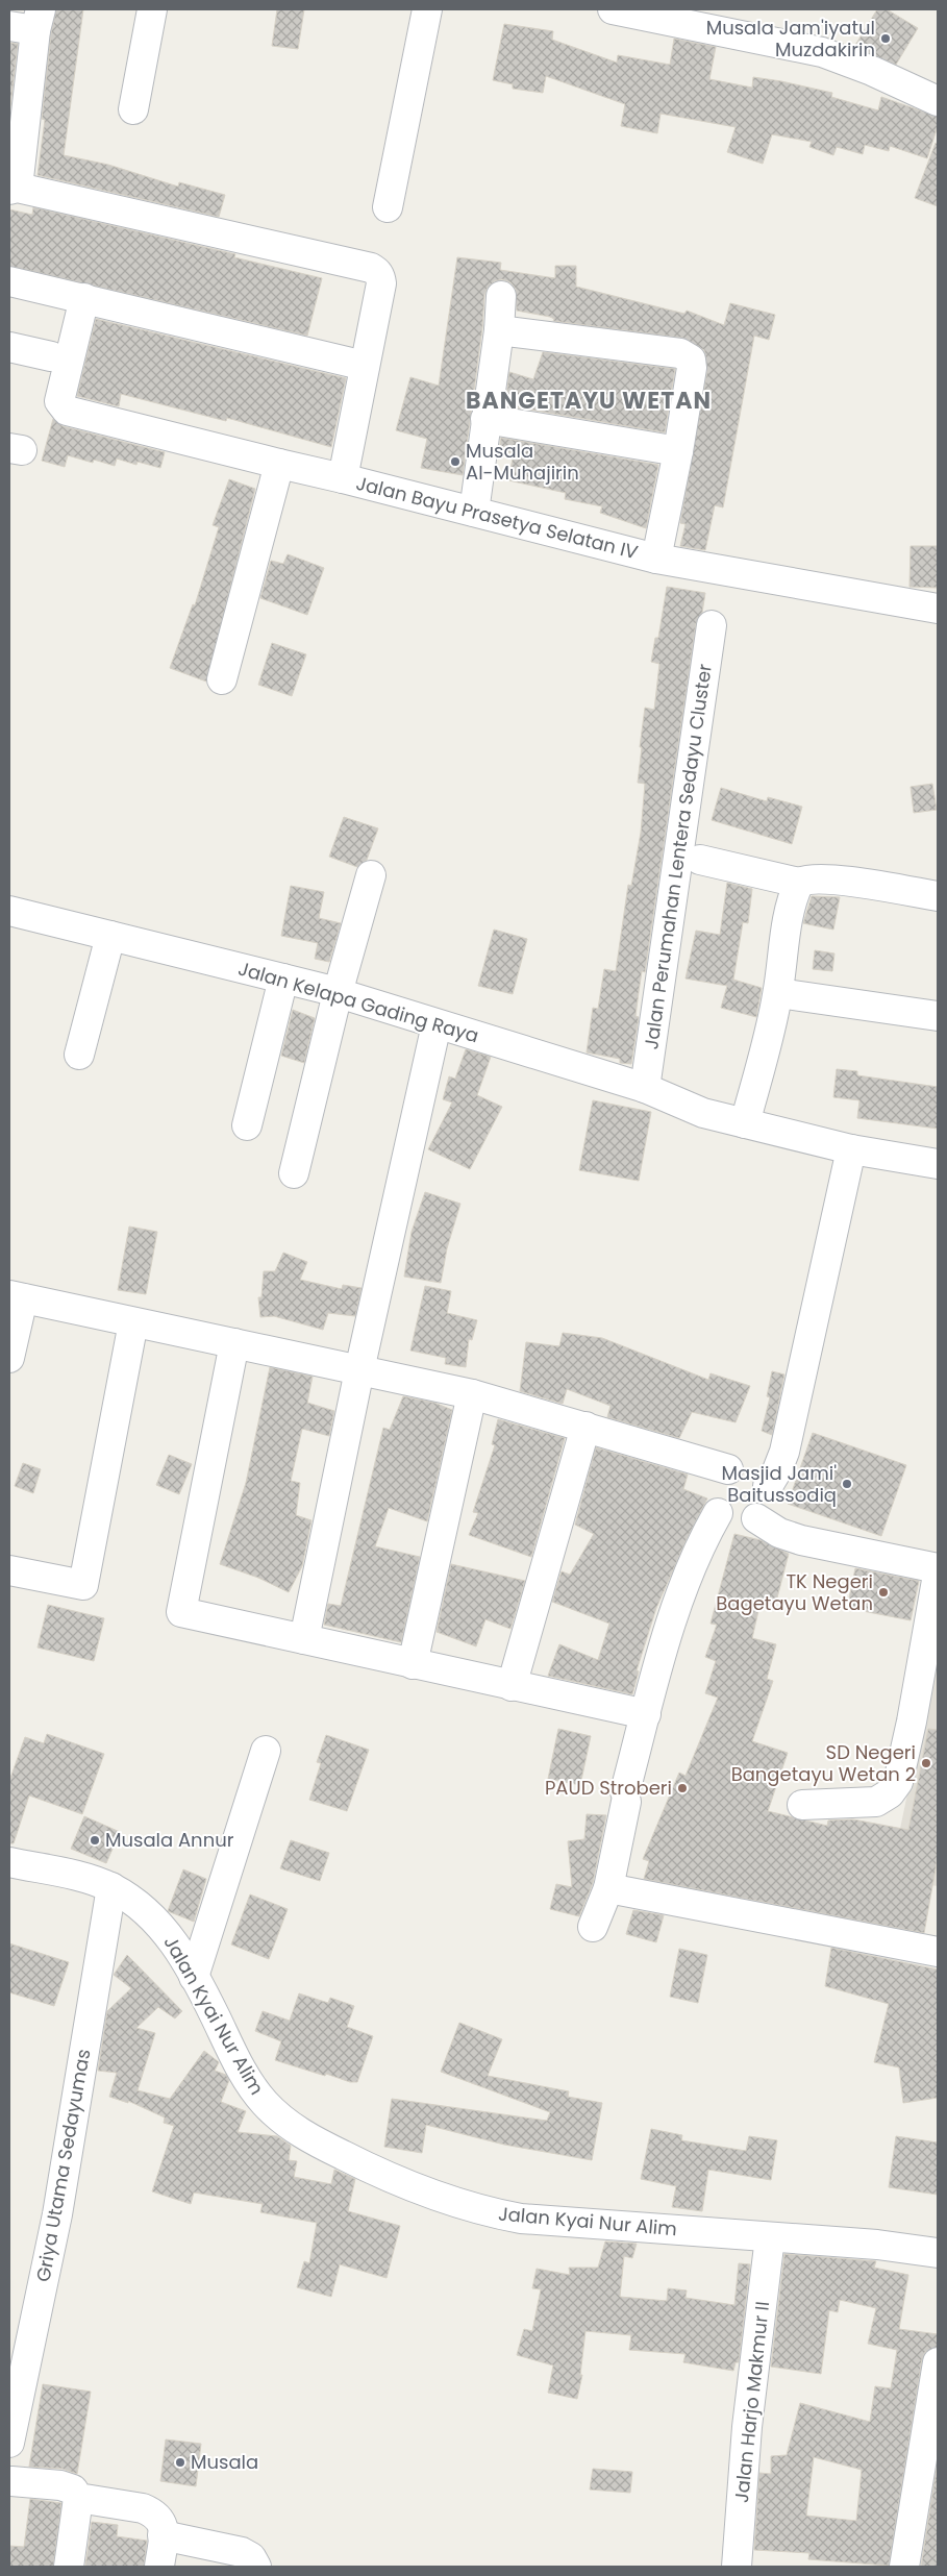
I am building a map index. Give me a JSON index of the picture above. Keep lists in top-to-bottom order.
{
  "streets": {
    "street": [
      "Jalan Bayu Prasetya Selatan IV",
      "Jalan Perumahan Lentera Sedayu Cluster",
      "Jalan Kelapa Gading Raya",
      "Jalan Kyai Nur Alim",
      "Griya Utama Sedayumas",
      "Jalan Harjo Makmur II"
    ]
  },
  "crossings": [
    ["Jalan Perumahan Lentera Sedayu Cluster", "Jalan Kelapa Gading Raya"],
    ["Jalan Kyai Nur Alim", "Griya Utama Sedayumas"],
    ["Jalan Kyai Nur Alim", "Jalan Harjo Makmur II"]
  ],
  "districts": ["BANGETAYU WETAN"],
  "places": [
    "Musala Jam'iyatul Muzdakirin",
    "Musala Al-Muhajirin",
    "Masjid Jami' Baitussodiq",
    "TK Negeri Bagetayu Wetan",
    "SD Negeri Bangetayu Wetan 2",
    "PAUD Stroberi",
    "Musala Annur",
    "Musala"
  ]
}
